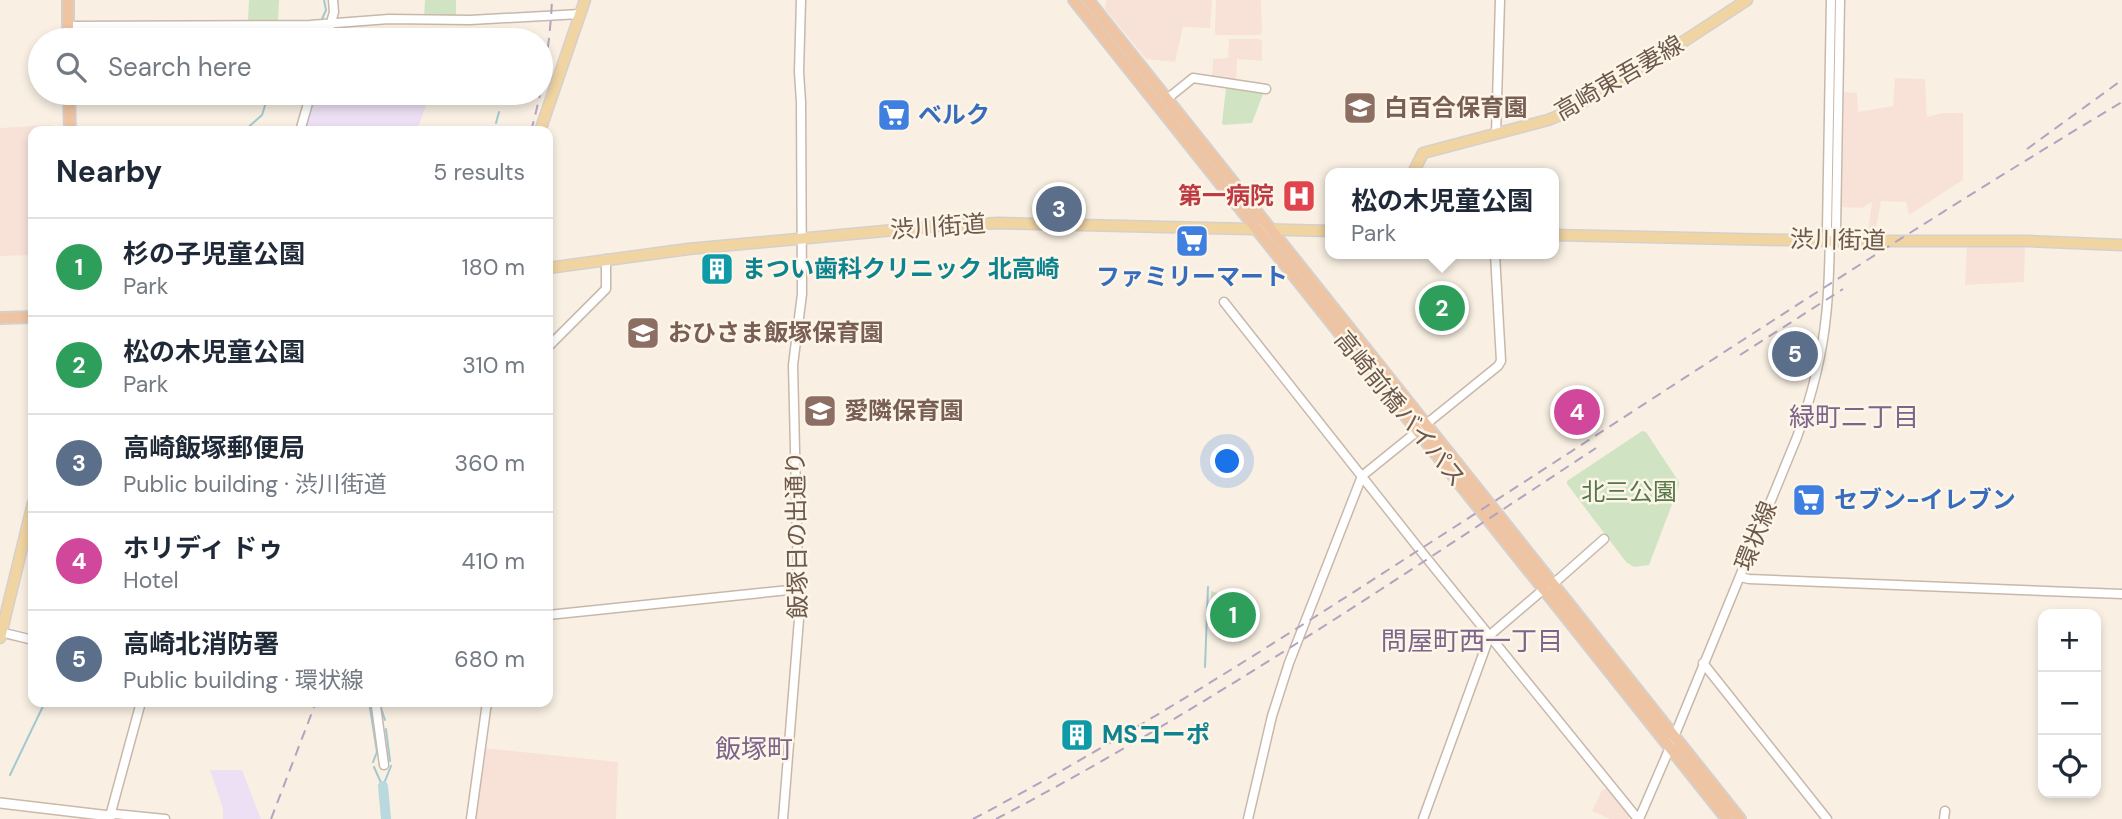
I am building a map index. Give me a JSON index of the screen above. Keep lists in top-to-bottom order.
{
  "streets": {
    "highway": ["高崎前橋バイパス"],
    "main road": ["高崎東吾妻線", "渋川街道"],
    "street": ["飯塚日の出通り", "環状線"]
  },
  "crossings": [
    ["渋川街道", "高崎前橋バイパス"],
    ["渋川街道", "飯塚日の出通り"],
    ["渋川街道", "環状線"],
    ["高崎前橋バイパス", "環状線"]
  ],
  "districts": ["緑町二丁目", "問屋町西一丁目", "飯塚町"],
  "parks": ["北三公園"],
  "places": {
    "school or university": ["白百合保育園", "おひさま飯塚保育園", "愛隣保育園"],
    "supermarket": ["ベルク", "ファミリーマート", "セブン-イレブン"],
    "hospital": ["第一病院"],
    "building": ["まつい歯科クリニック 北高崎", "MSコーポ"]
  },
  "page": {
    "search": "Search here",
    "heading": ["Nearby", "5 results"],
    "popup": ["松の木児童公園", "Park"],
    "pins": [
      "3",
      "2",
      "5",
      "4",
      "1"
    ],
    "list": [
      {
        "mark": "1",
        "name": "杉の子児童公園",
        "note": "Park",
        "value": "180 m"
      },
      {
        "mark": "2",
        "name": "松の木児童公園",
        "note": "Park",
        "value": "310 m"
      },
      {
        "mark": "3",
        "name": "高崎飯塚郵便局",
        "note": "Public building · 渋川街道",
        "value": "360 m"
      },
      {
        "mark": "4",
        "name": "ホリディ ドゥ",
        "note": "Hotel",
        "value": "410 m"
      },
      {
        "mark": "5",
        "name": "高崎北消防署",
        "note": "Public building · 環状線",
        "value": "680 m"
      }
    ],
    "map_buttons": ["+", "−"]
  }
}
